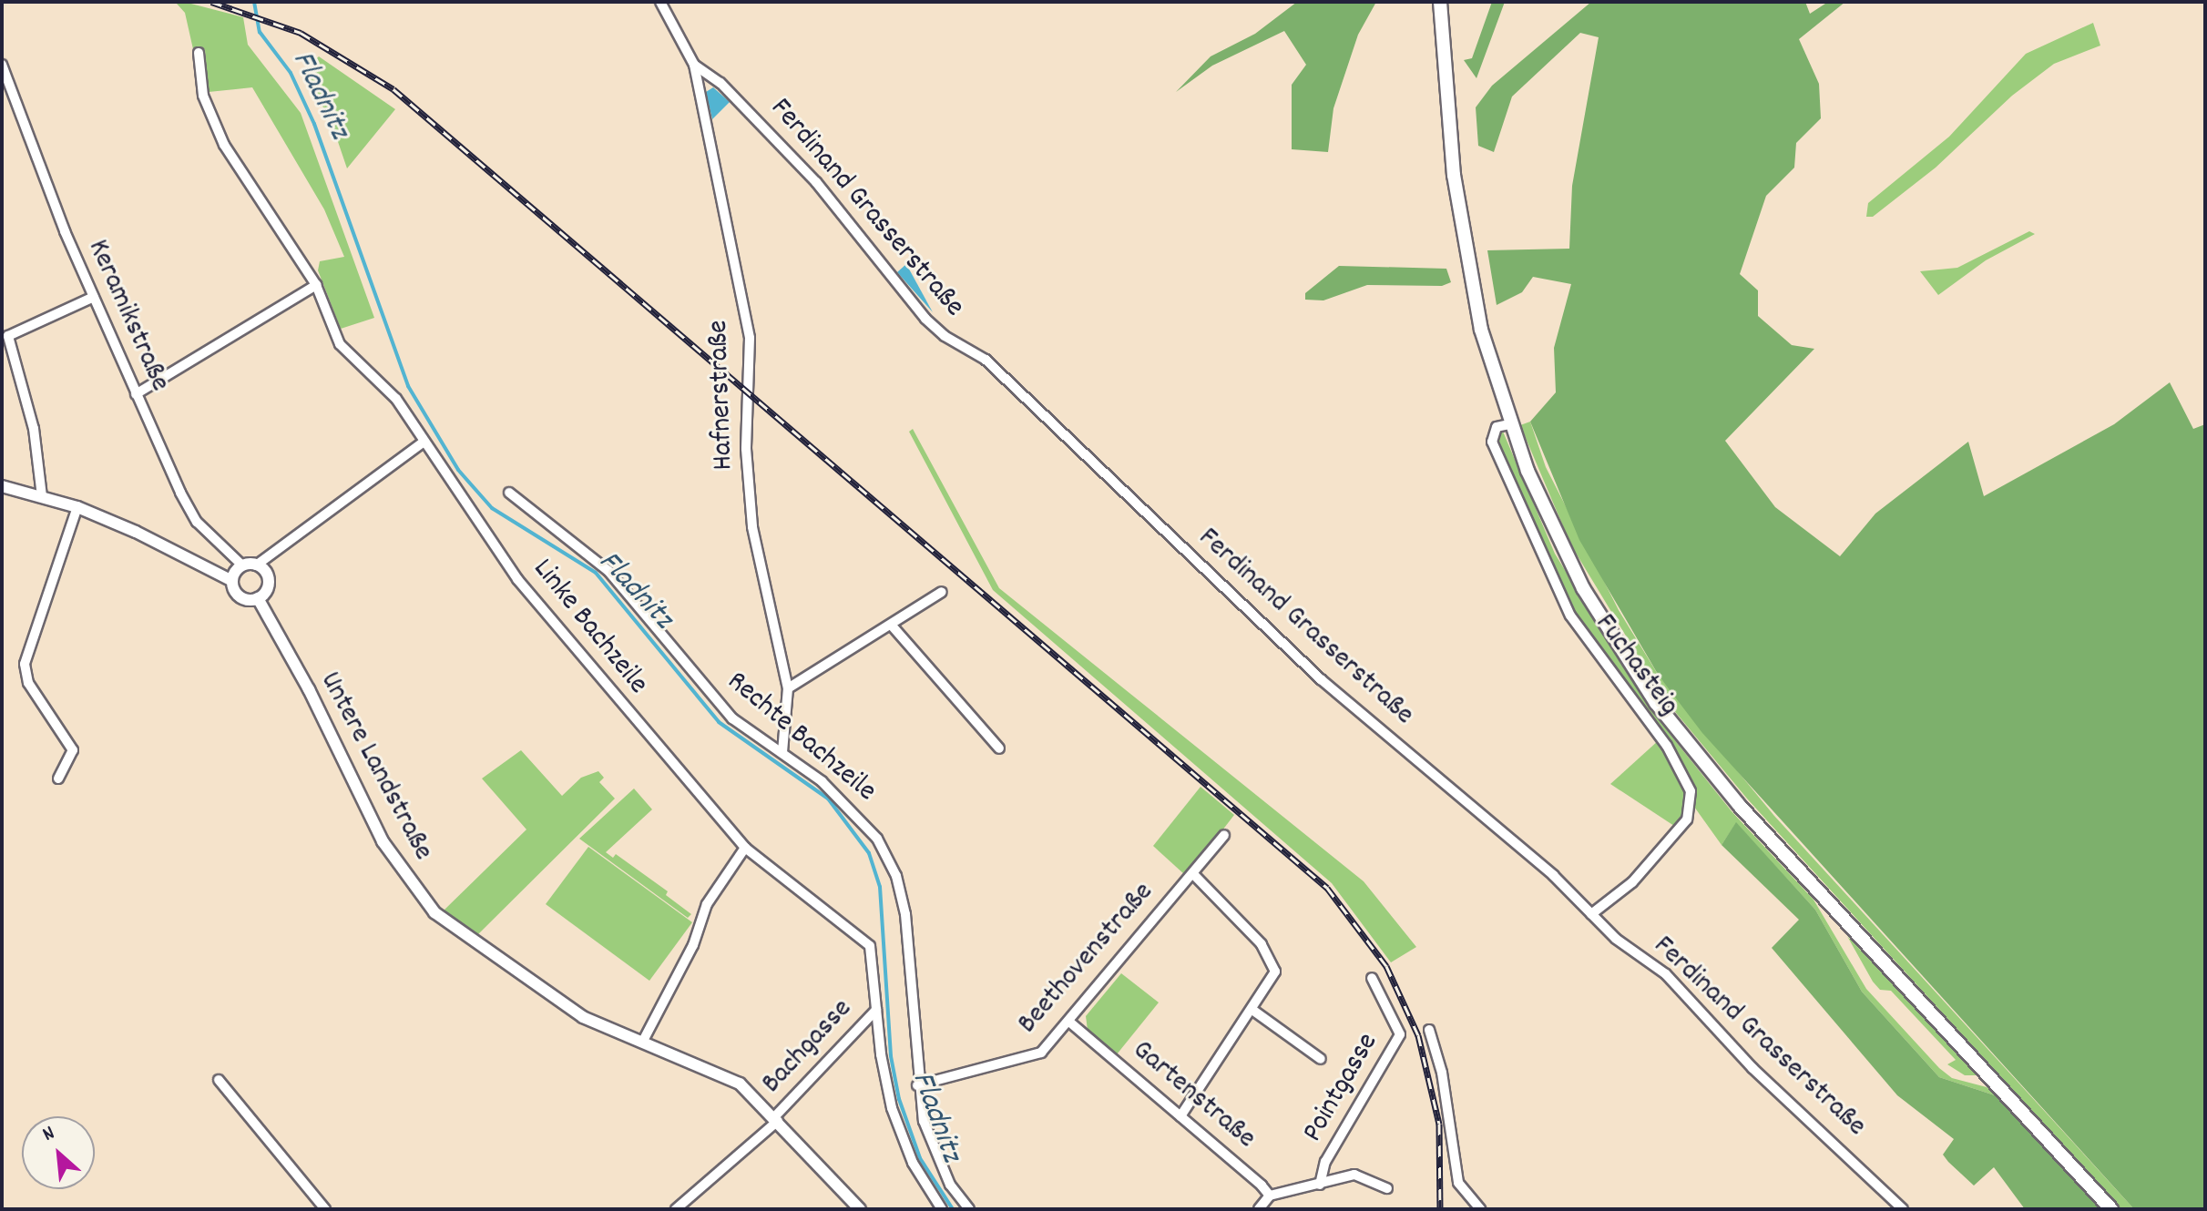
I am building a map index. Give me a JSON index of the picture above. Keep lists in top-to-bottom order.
{
  "streets": {
    "street": [
      "Ferdinand Grasserstraße",
      "Keramikstraße",
      "Hafnerstraße",
      "Linke Bachzeile",
      "Fuchasteig",
      "Rechte Bachzeile",
      "Untere Landstraße",
      "Beethovenstraße",
      "Bachgasse",
      "Pointgasse",
      "Gartenstraße"
    ]
  },
  "crossings": [
    ["Ferdinand Grasserstraße", "Hafnerstraße"],
    ["Ferdinand Grasserstraße", "Fuchasteig"],
    ["Keramikstraße", "Untere Landstraße"],
    ["Hafnerstraße", "Rechte Bachzeile"],
    ["Linke Bachzeile", "Bachgasse"],
    ["Rechte Bachzeile", "Beethovenstraße"],
    ["Untere Landstraße", "Bachgasse"],
    ["Beethovenstraße", "Gartenstraße"],
    ["Pointgasse", "Gartenstraße"]
  ],
  "water": ["Fladnitz"],
  "north": "top left"
}
